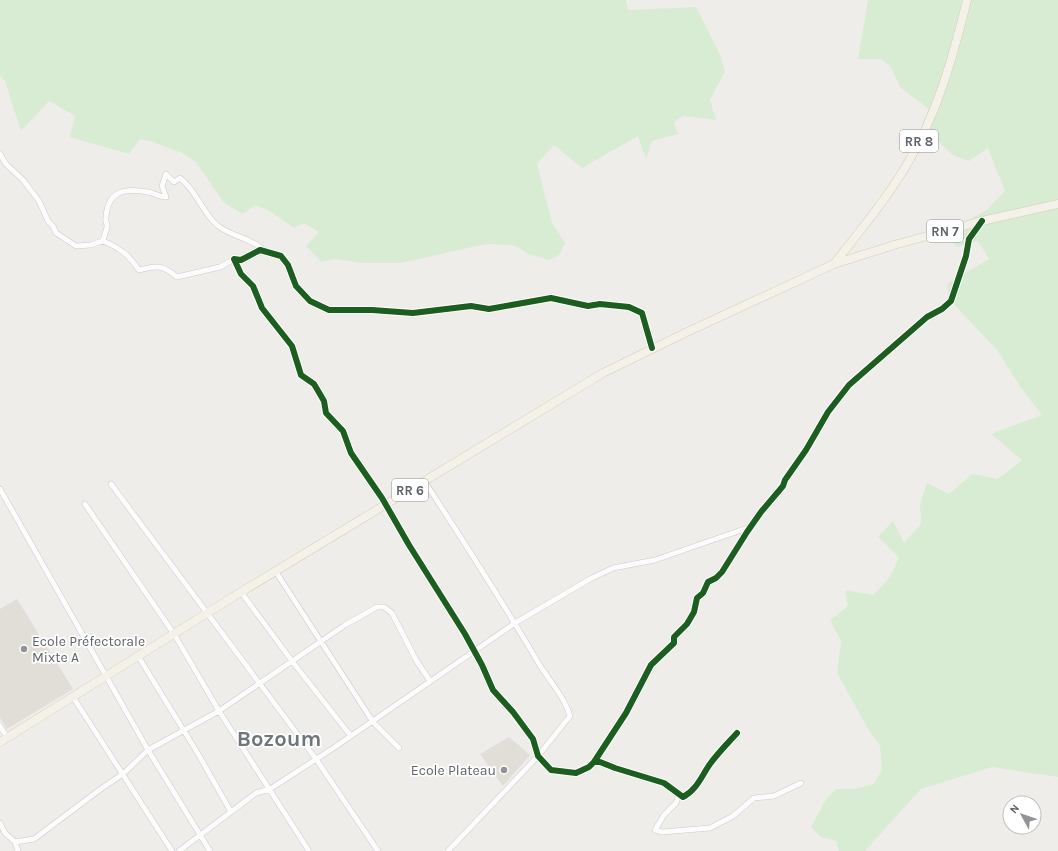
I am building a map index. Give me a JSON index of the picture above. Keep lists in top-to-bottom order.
{
  "streets": {
    "main road": ["RR 8", "RN 7", "RR 6"]
  },
  "crossings": [
    ["RR 8", "RN 7"],
    ["RR 8", "RR 6"],
    ["RN 7", "RR 6"]
  ],
  "districts": ["Bozoum"],
  "places": ["Ecole Préfectorale Mixte A", "Ecole Plateau"],
  "north": "top left"
}
